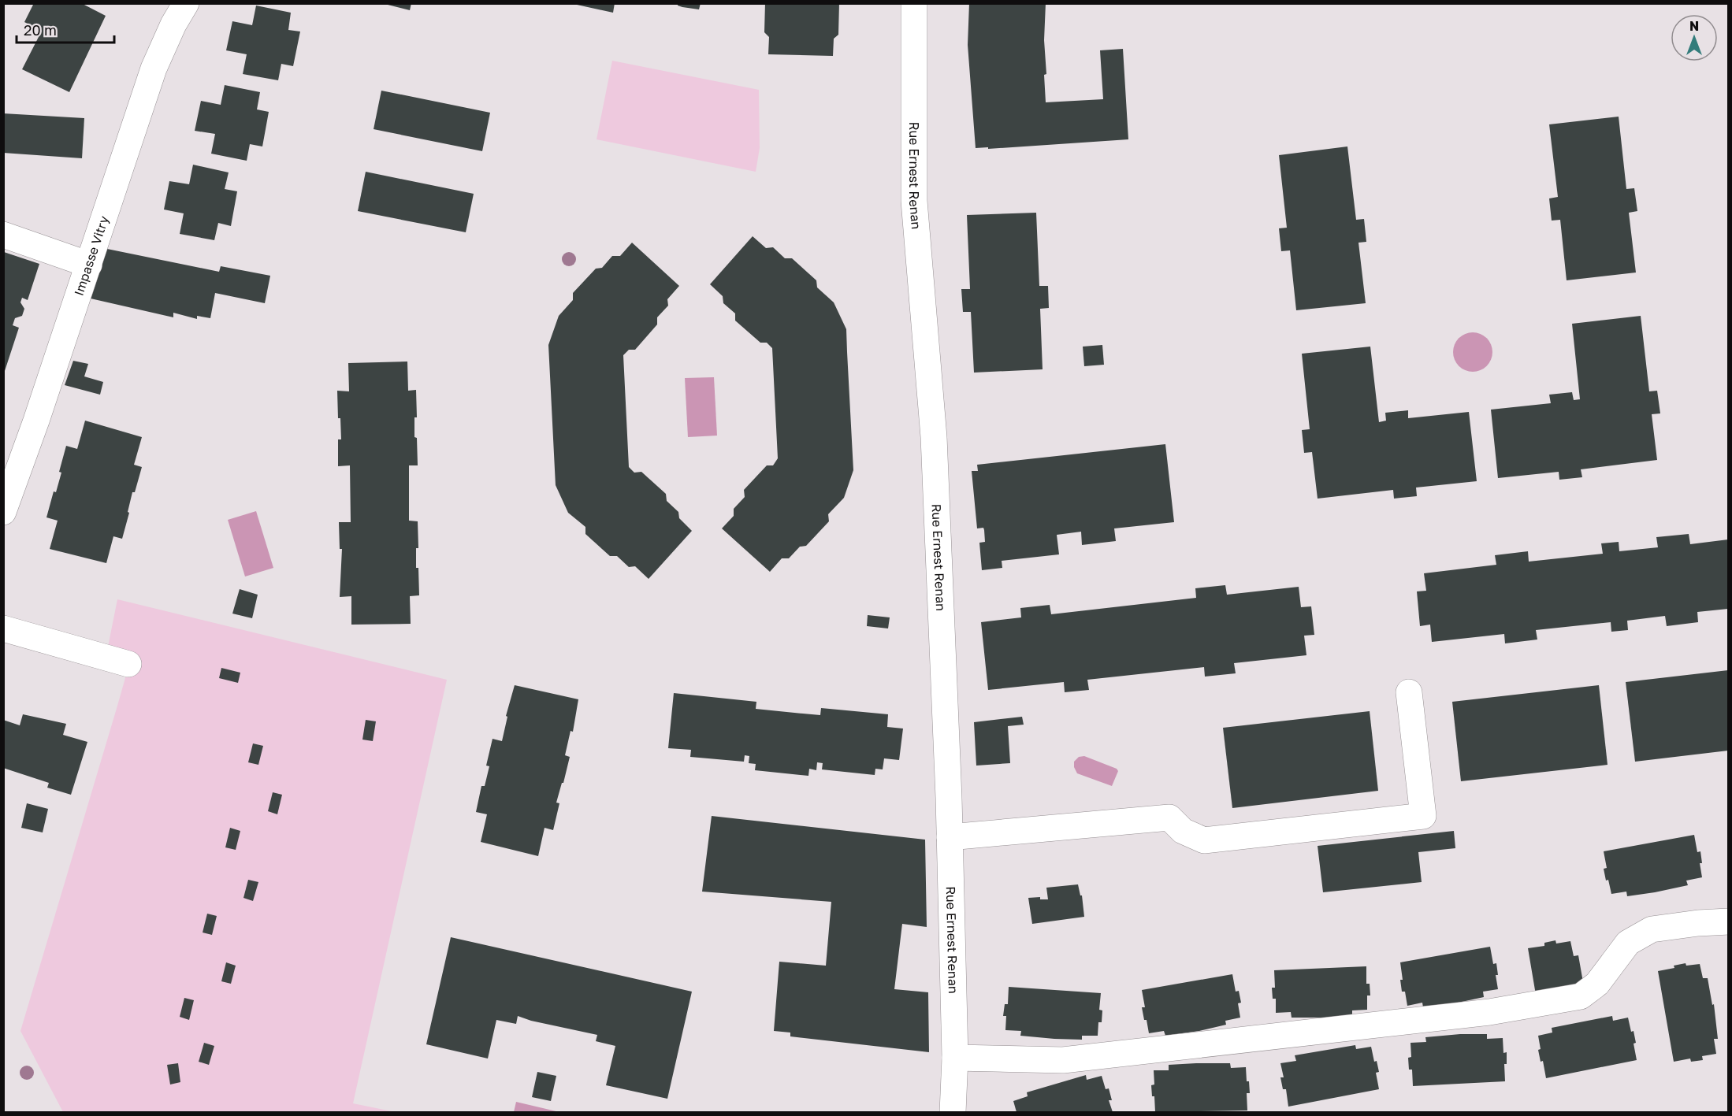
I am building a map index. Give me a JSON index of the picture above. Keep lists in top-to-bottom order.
{
  "streets": {
    "street": ["Rue Ernest Renan", "Impasse Vitry"]
  },
  "scale_bar": "20 m",
  "north": "top"
}
